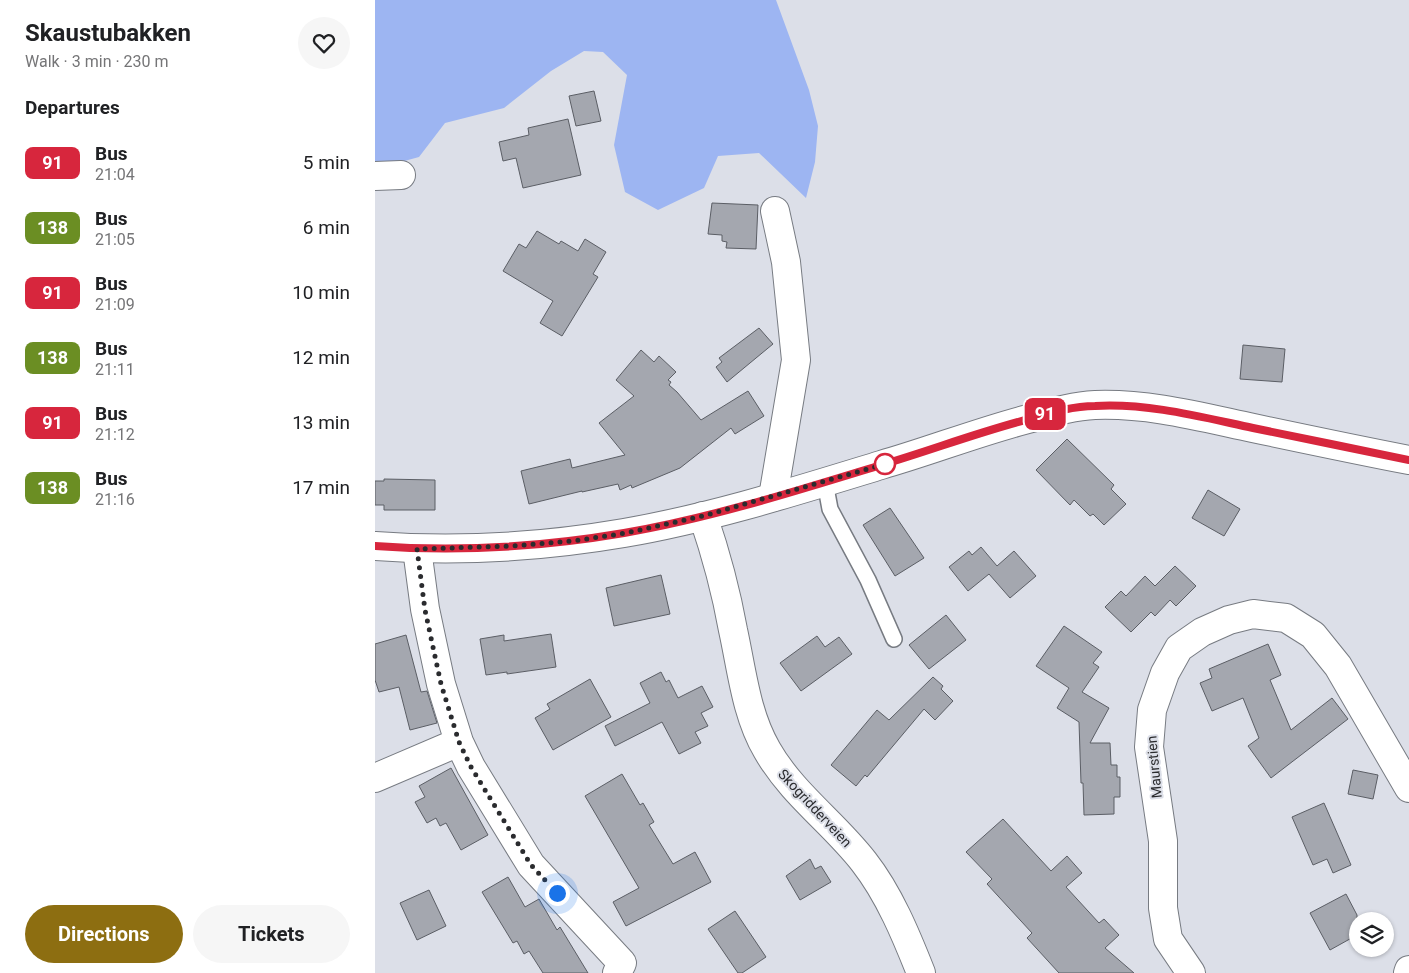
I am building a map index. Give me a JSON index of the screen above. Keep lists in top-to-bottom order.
{
  "streets": {
    "street": ["Maurstien", "Skogridderveien"]
  },
  "lines": ["bus line 91"],
  "page": {
    "heading": [
      ["Skaustubakken", "Walk · 3 min · 230 m"],
      "Departures"
    ],
    "on_map": "91",
    "list": [
      {
        "mark": "91",
        "name": "Bus",
        "note": "21:04",
        "value": "5 min"
      },
      {
        "mark": "138",
        "name": "Bus",
        "note": "21:05",
        "value": "6 min"
      },
      {
        "mark": "91",
        "name": "Bus",
        "note": "21:09",
        "value": "10 min"
      },
      {
        "mark": "138",
        "name": "Bus",
        "note": "21:11",
        "value": "12 min"
      },
      {
        "mark": "91",
        "name": "Bus",
        "note": "21:12",
        "value": "13 min"
      },
      {
        "mark": "138",
        "name": "Bus",
        "note": "21:16",
        "value": "17 min"
      }
    ],
    "buttons": ["Directions", "Tickets"]
  }
}
